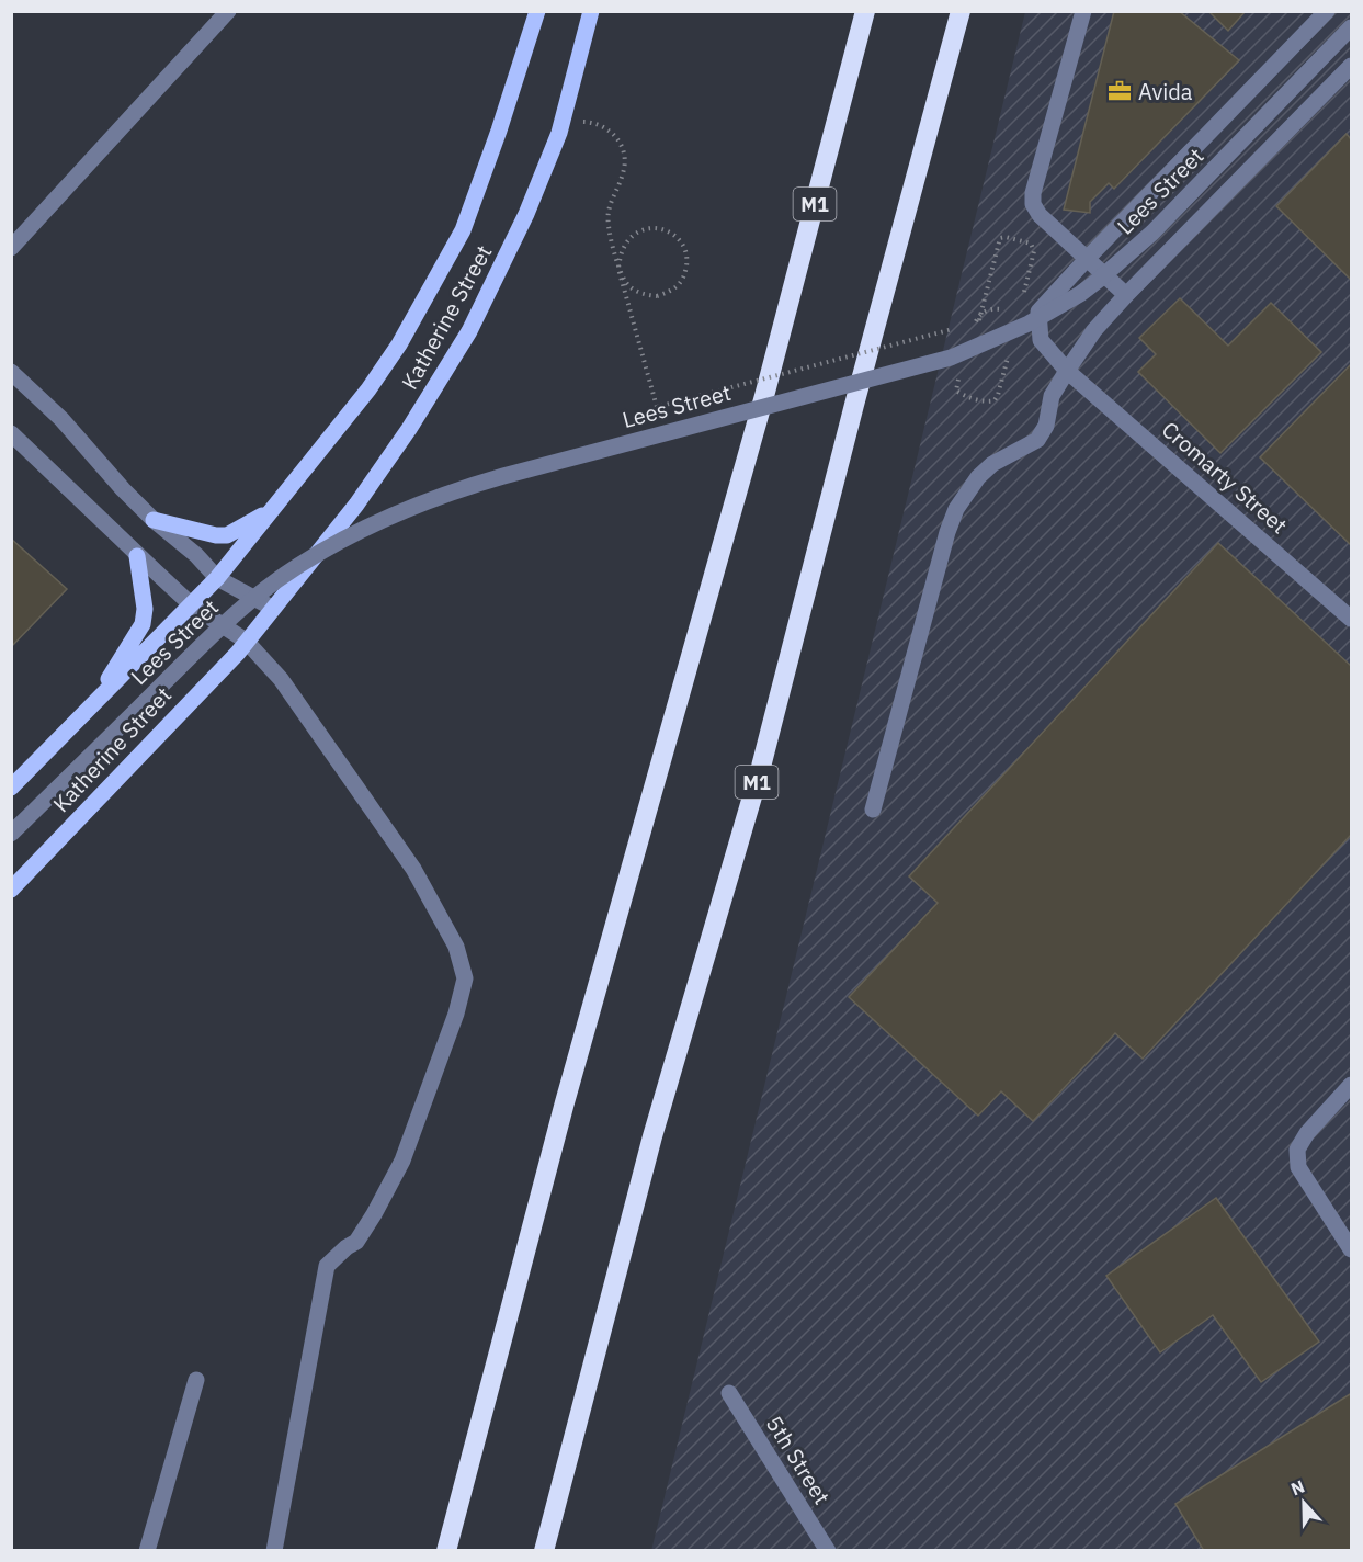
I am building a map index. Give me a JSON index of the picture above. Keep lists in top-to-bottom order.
{
  "streets": {
    "highway": ["M1"],
    "main road": ["Katherine Street"],
    "street": ["Lees Street", "Cromarty Street", "5th Street"]
  },
  "places": {
    "office": ["Avida"]
  },
  "north": "top"
}
